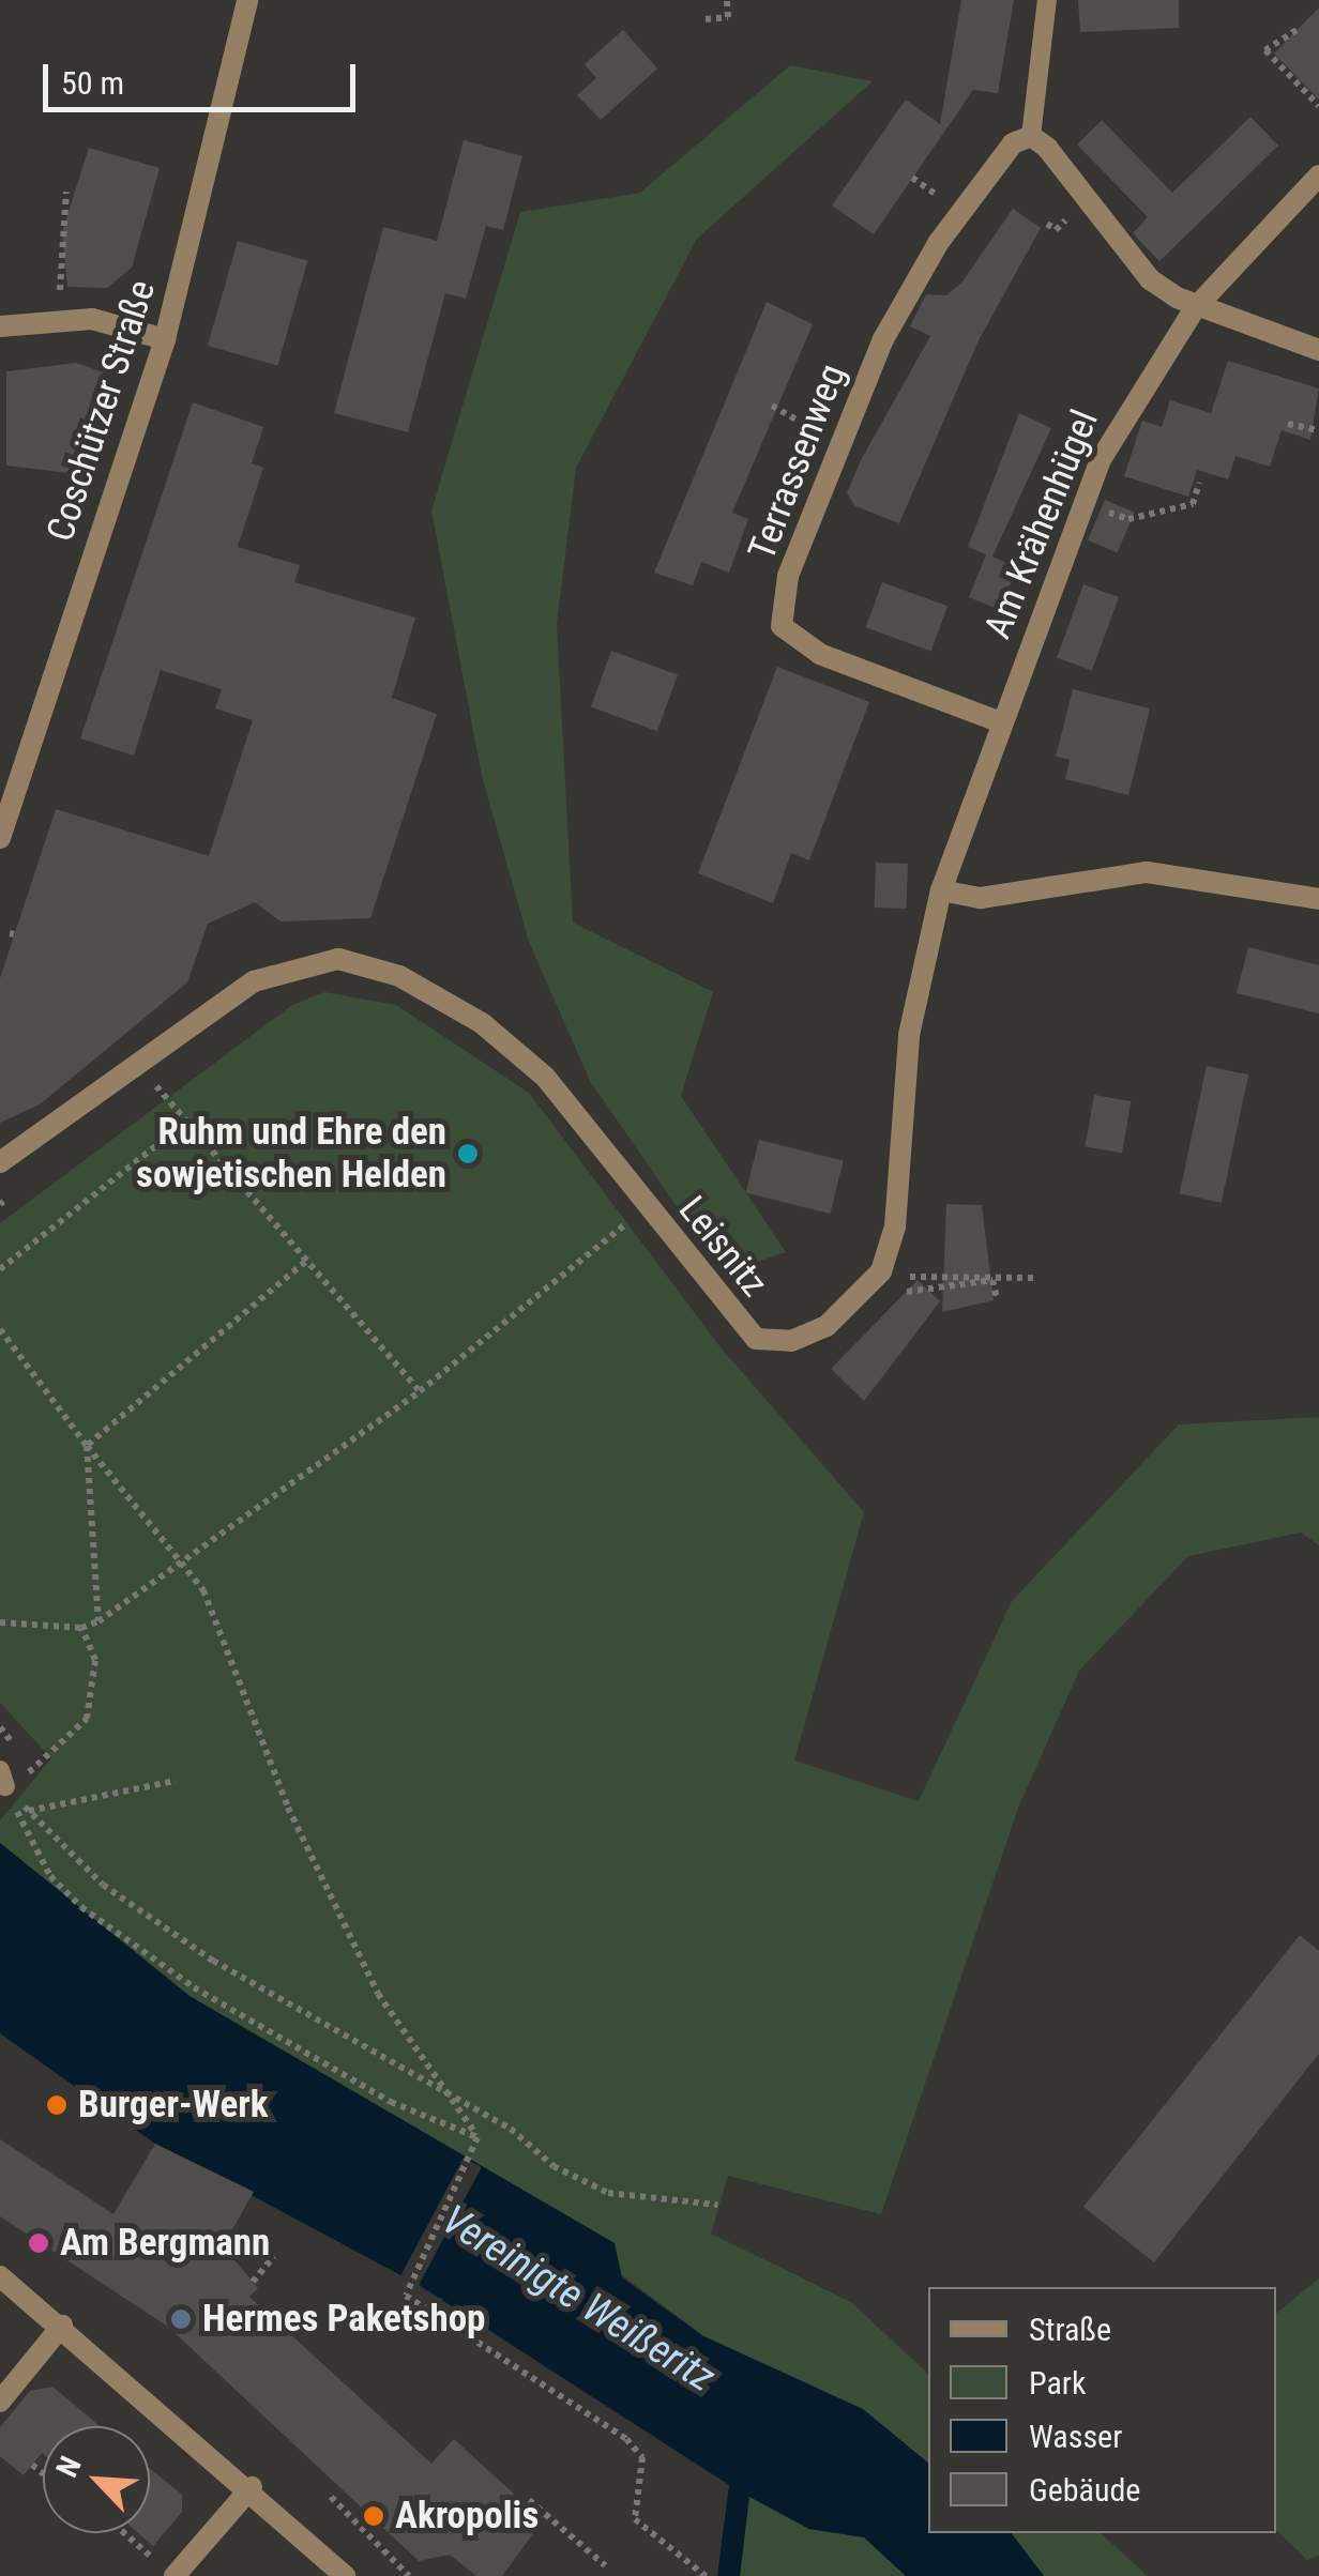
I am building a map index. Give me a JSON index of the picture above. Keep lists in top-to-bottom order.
{
  "streets": {
    "street": [
      "Coschützer Straße",
      "Terrassenweg",
      "Am Krähenhügel",
      "Leisnitz"
    ]
  },
  "crossings": [
    ["Terrassenweg", "Am Krähenhügel"],
    ["Am Krähenhügel", "Leisnitz"]
  ],
  "water": ["Vereinigte Weißeritz"],
  "places": [
    "Ruhm und Ehre den sowjetischen Helden",
    "Burger-Werk",
    "Am Bergmann",
    "Hermes Paketshop",
    "Akropolis"
  ],
  "legend": [
    "Straße",
    "Park",
    "Wasser",
    "Gebäude"
  ],
  "scale_bar": "50 m",
  "north": "top left"
}
